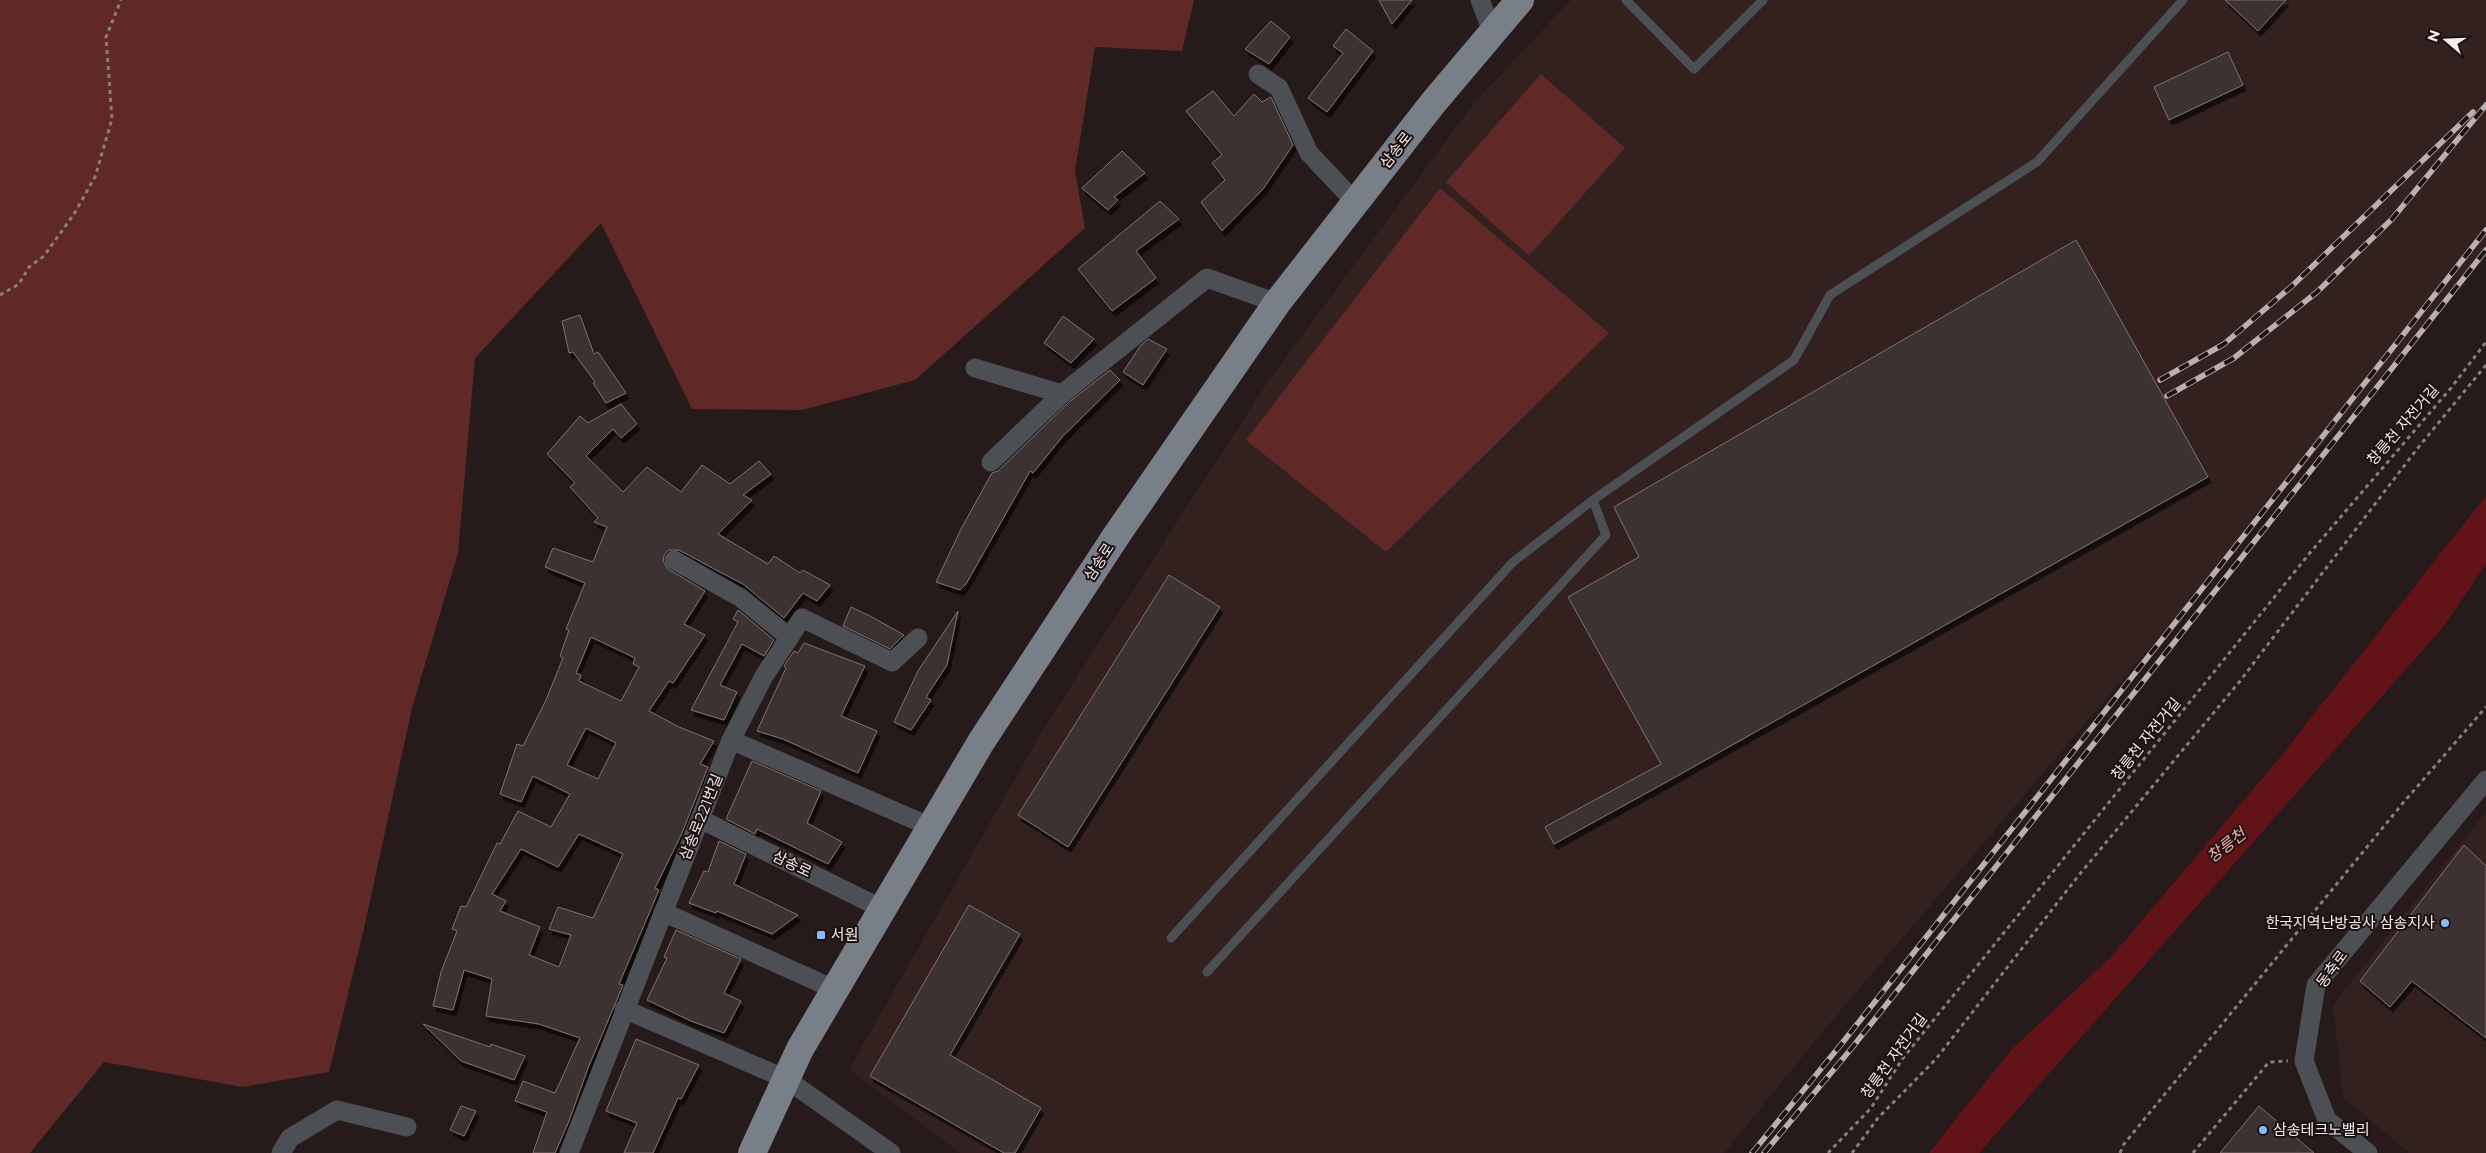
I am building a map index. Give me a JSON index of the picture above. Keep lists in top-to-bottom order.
{
  "streets": {
    "main road": ["삼송로"],
    "street": ["삼송로221번길", "동축로"],
    "path": ["창릉천 자전거길"]
  },
  "crossings": [
    ["삼송로", "삼송로221번길"]
  ],
  "water": ["창릉천"],
  "places": {
    "other": ["한국지역난방공사 삼송지사", "삼송테크노밸리"],
    "transit": ["서원"]
  },
  "north": "left"
}
